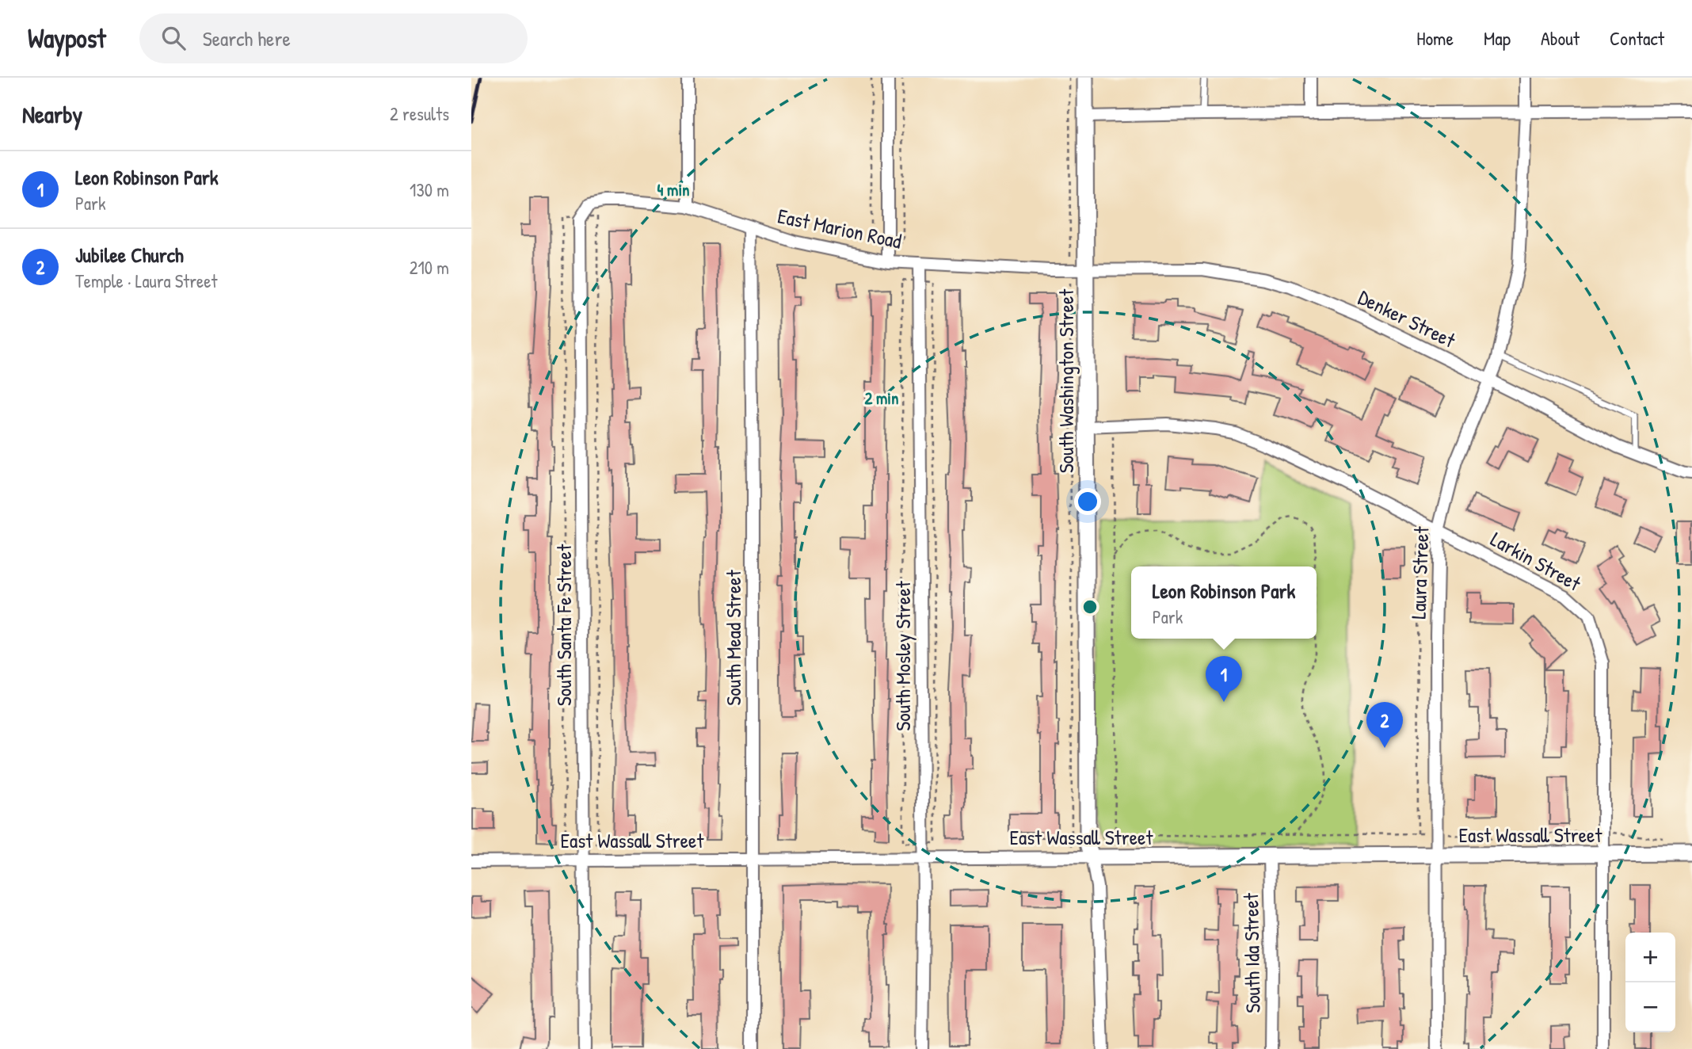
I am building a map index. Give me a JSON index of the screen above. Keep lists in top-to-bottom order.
{
  "streets": {
    "street": [
      "East Marion Road",
      "Denker Street",
      "South Washington Street",
      "Larkin Street",
      "Laura Street",
      "South Santa Fe Street",
      "South Mead Street",
      "South Mosley Street",
      "East Wassall Street",
      "South Ida Street"
    ]
  },
  "crossings": [
    ["East Marion Road", "Denker Street"],
    ["East Marion Road", "South Washington Street"],
    ["East Marion Road", "South Santa Fe Street"],
    ["East Marion Road", "South Mead Street"],
    ["East Marion Road", "South Mosley Street"],
    ["Denker Street", "South Washington Street"],
    ["Denker Street", "Laura Street"],
    ["South Washington Street", "Larkin Street"],
    ["South Washington Street", "East Wassall Street"],
    ["Larkin Street", "Laura Street"],
    ["Larkin Street", "East Wassall Street"],
    ["Laura Street", "East Wassall Street"],
    ["South Santa Fe Street", "East Wassall Street"],
    ["South Mead Street", "East Wassall Street"],
    ["South Mosley Street", "East Wassall Street"],
    ["East Wassall Street", "South Ida Street"]
  ],
  "page": {
    "header": "Waypost",
    "search": "Search here",
    "nav": [
      "Home",
      "Map",
      "About",
      "Contact"
    ],
    "heading": ["Nearby", "2 results"],
    "list": [
      {
        "mark": "1",
        "name": "Leon Robinson Park",
        "note": "Park",
        "value": "130 m"
      },
      {
        "mark": "2",
        "name": "Jubilee Church",
        "note": "Temple · Laura Street",
        "value": "210 m"
      }
    ],
    "popup": ["Leon Robinson Park", "Park"],
    "pins": ["1", "2"],
    "map_buttons": ["+", "−"]
  },
  "rings": ["4 min", "2 min"]
}
